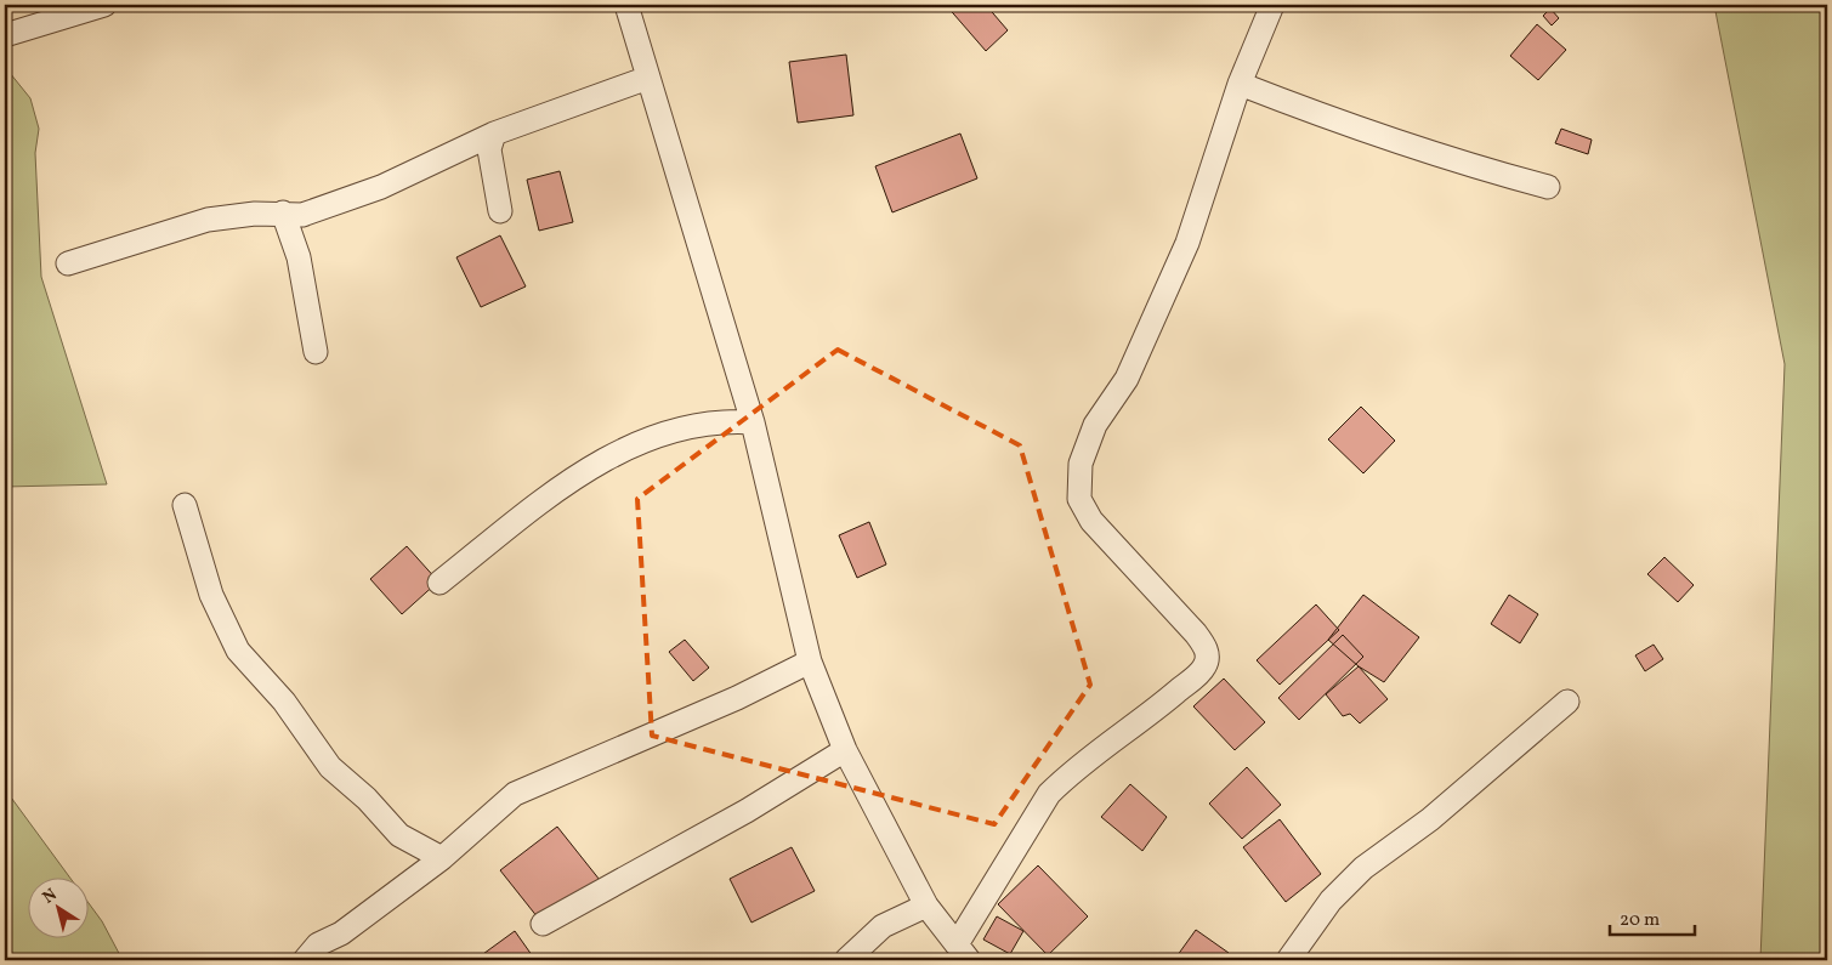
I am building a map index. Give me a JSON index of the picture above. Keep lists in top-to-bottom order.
{
  "scale_bar": "20 m",
  "north": "top left"
}
